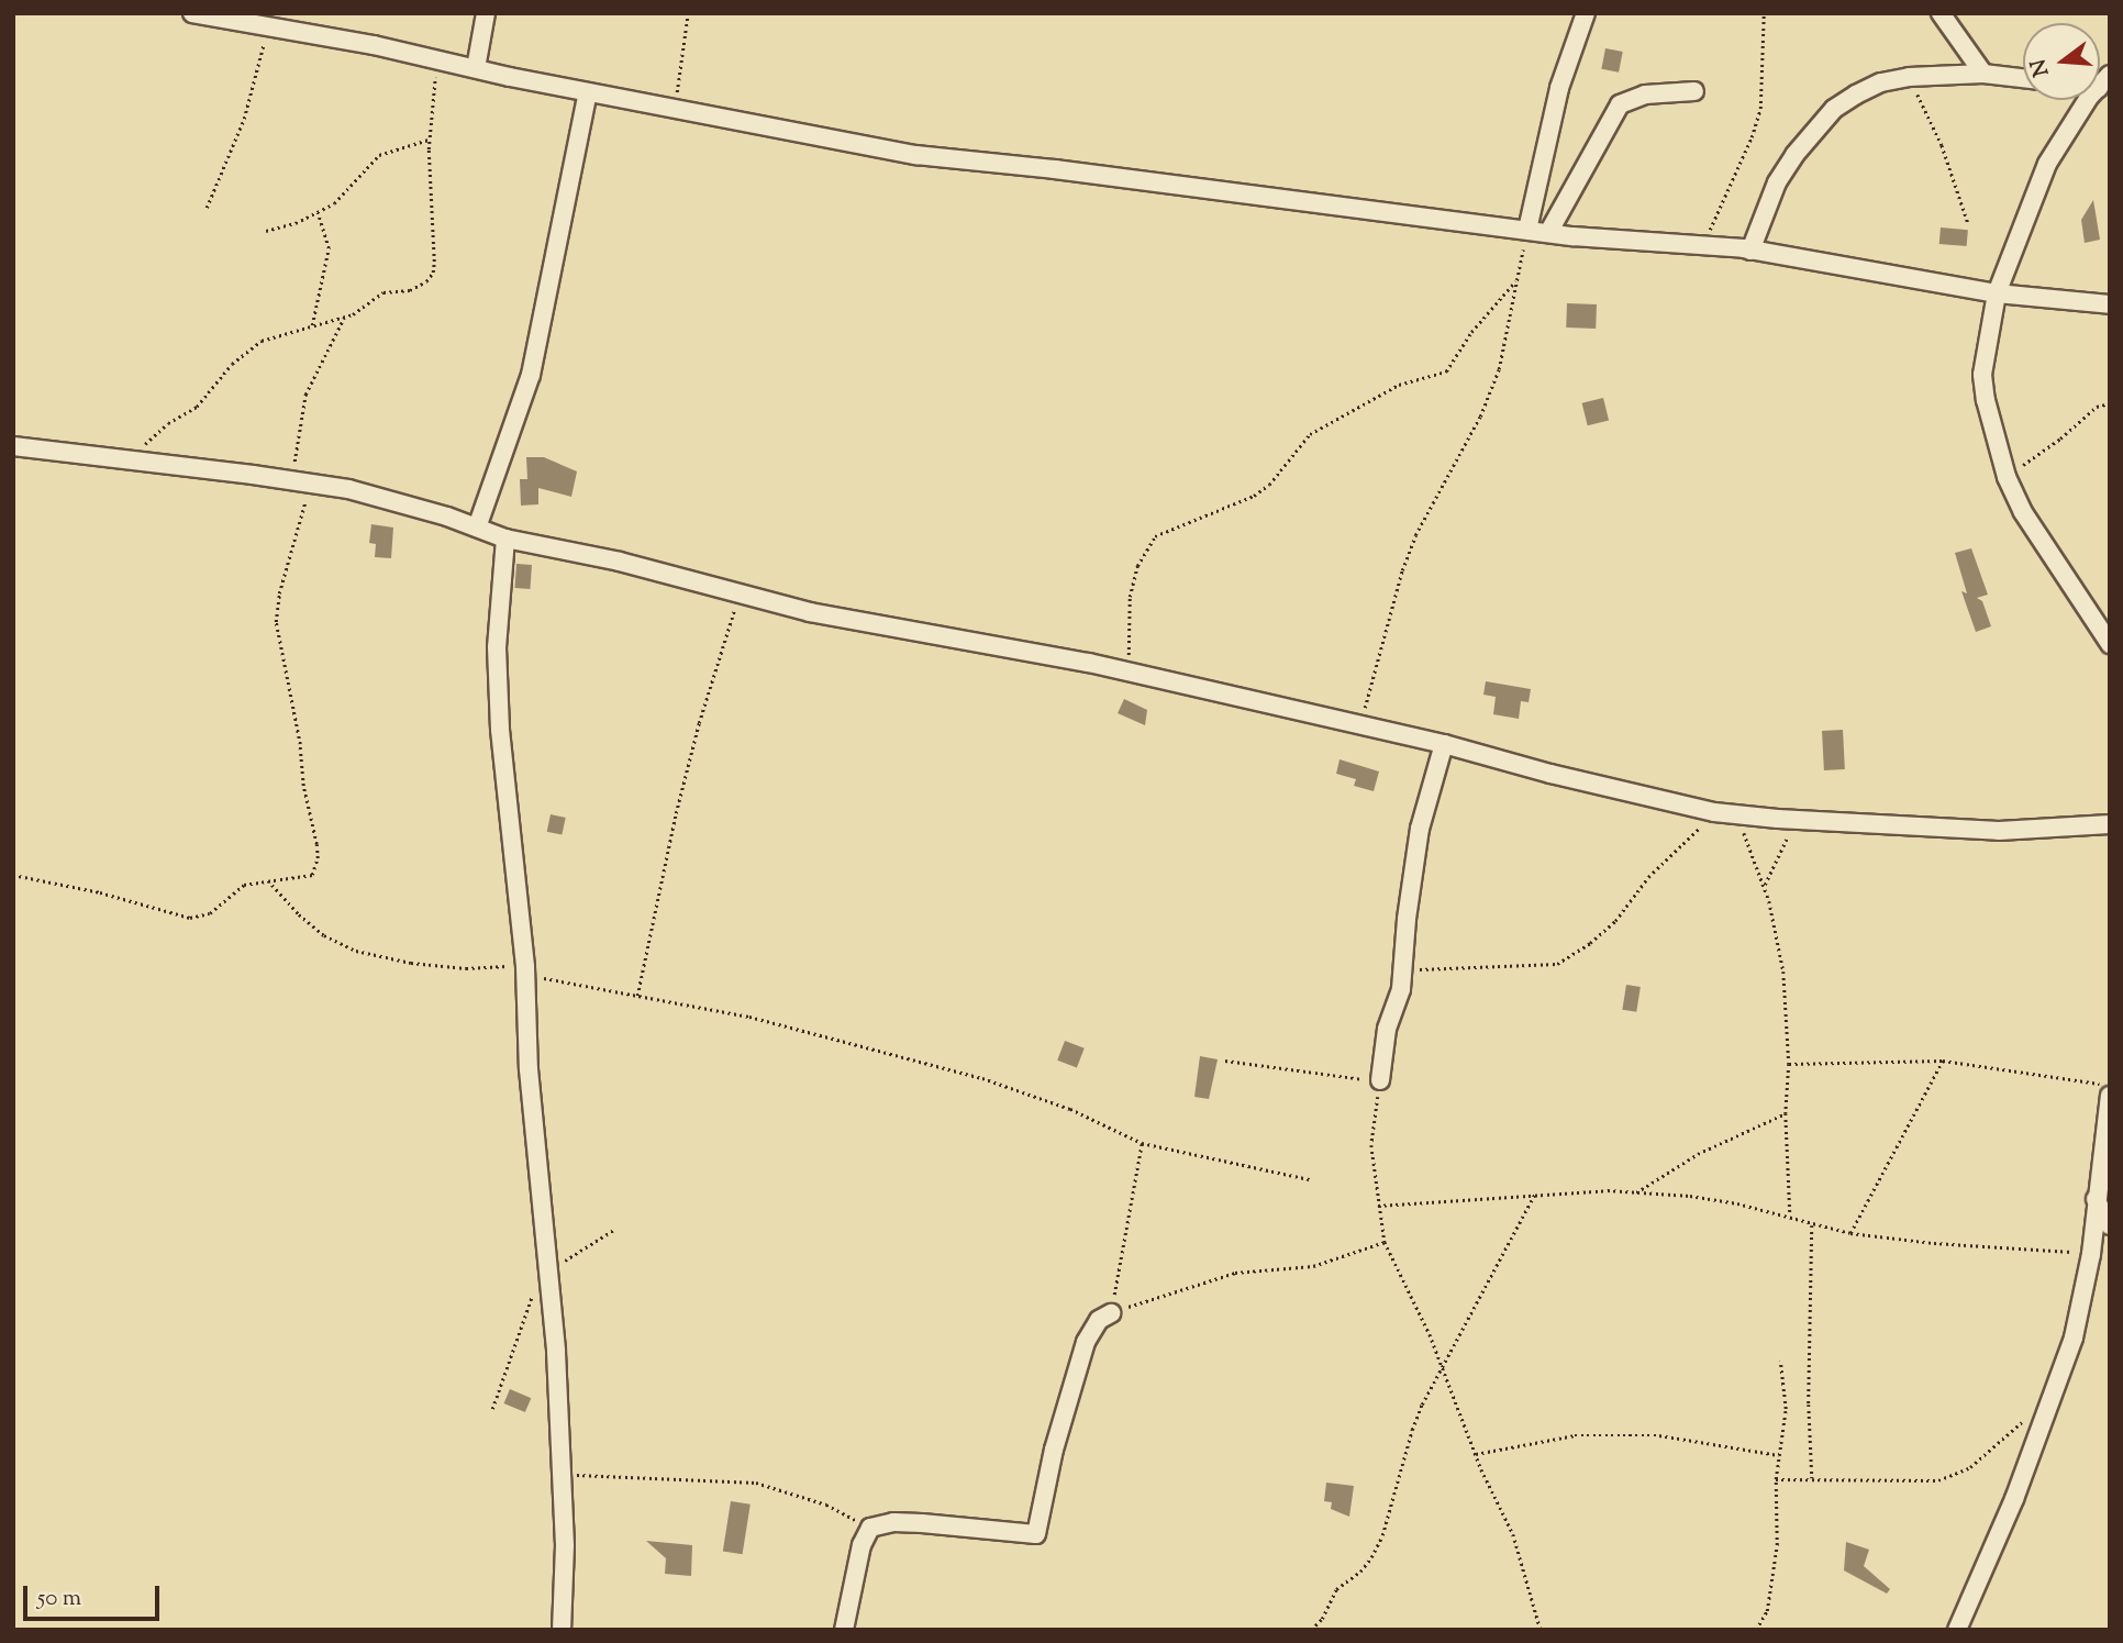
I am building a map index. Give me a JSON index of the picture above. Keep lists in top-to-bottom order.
{
  "scale_bar": "50 m",
  "north": "left"
}
